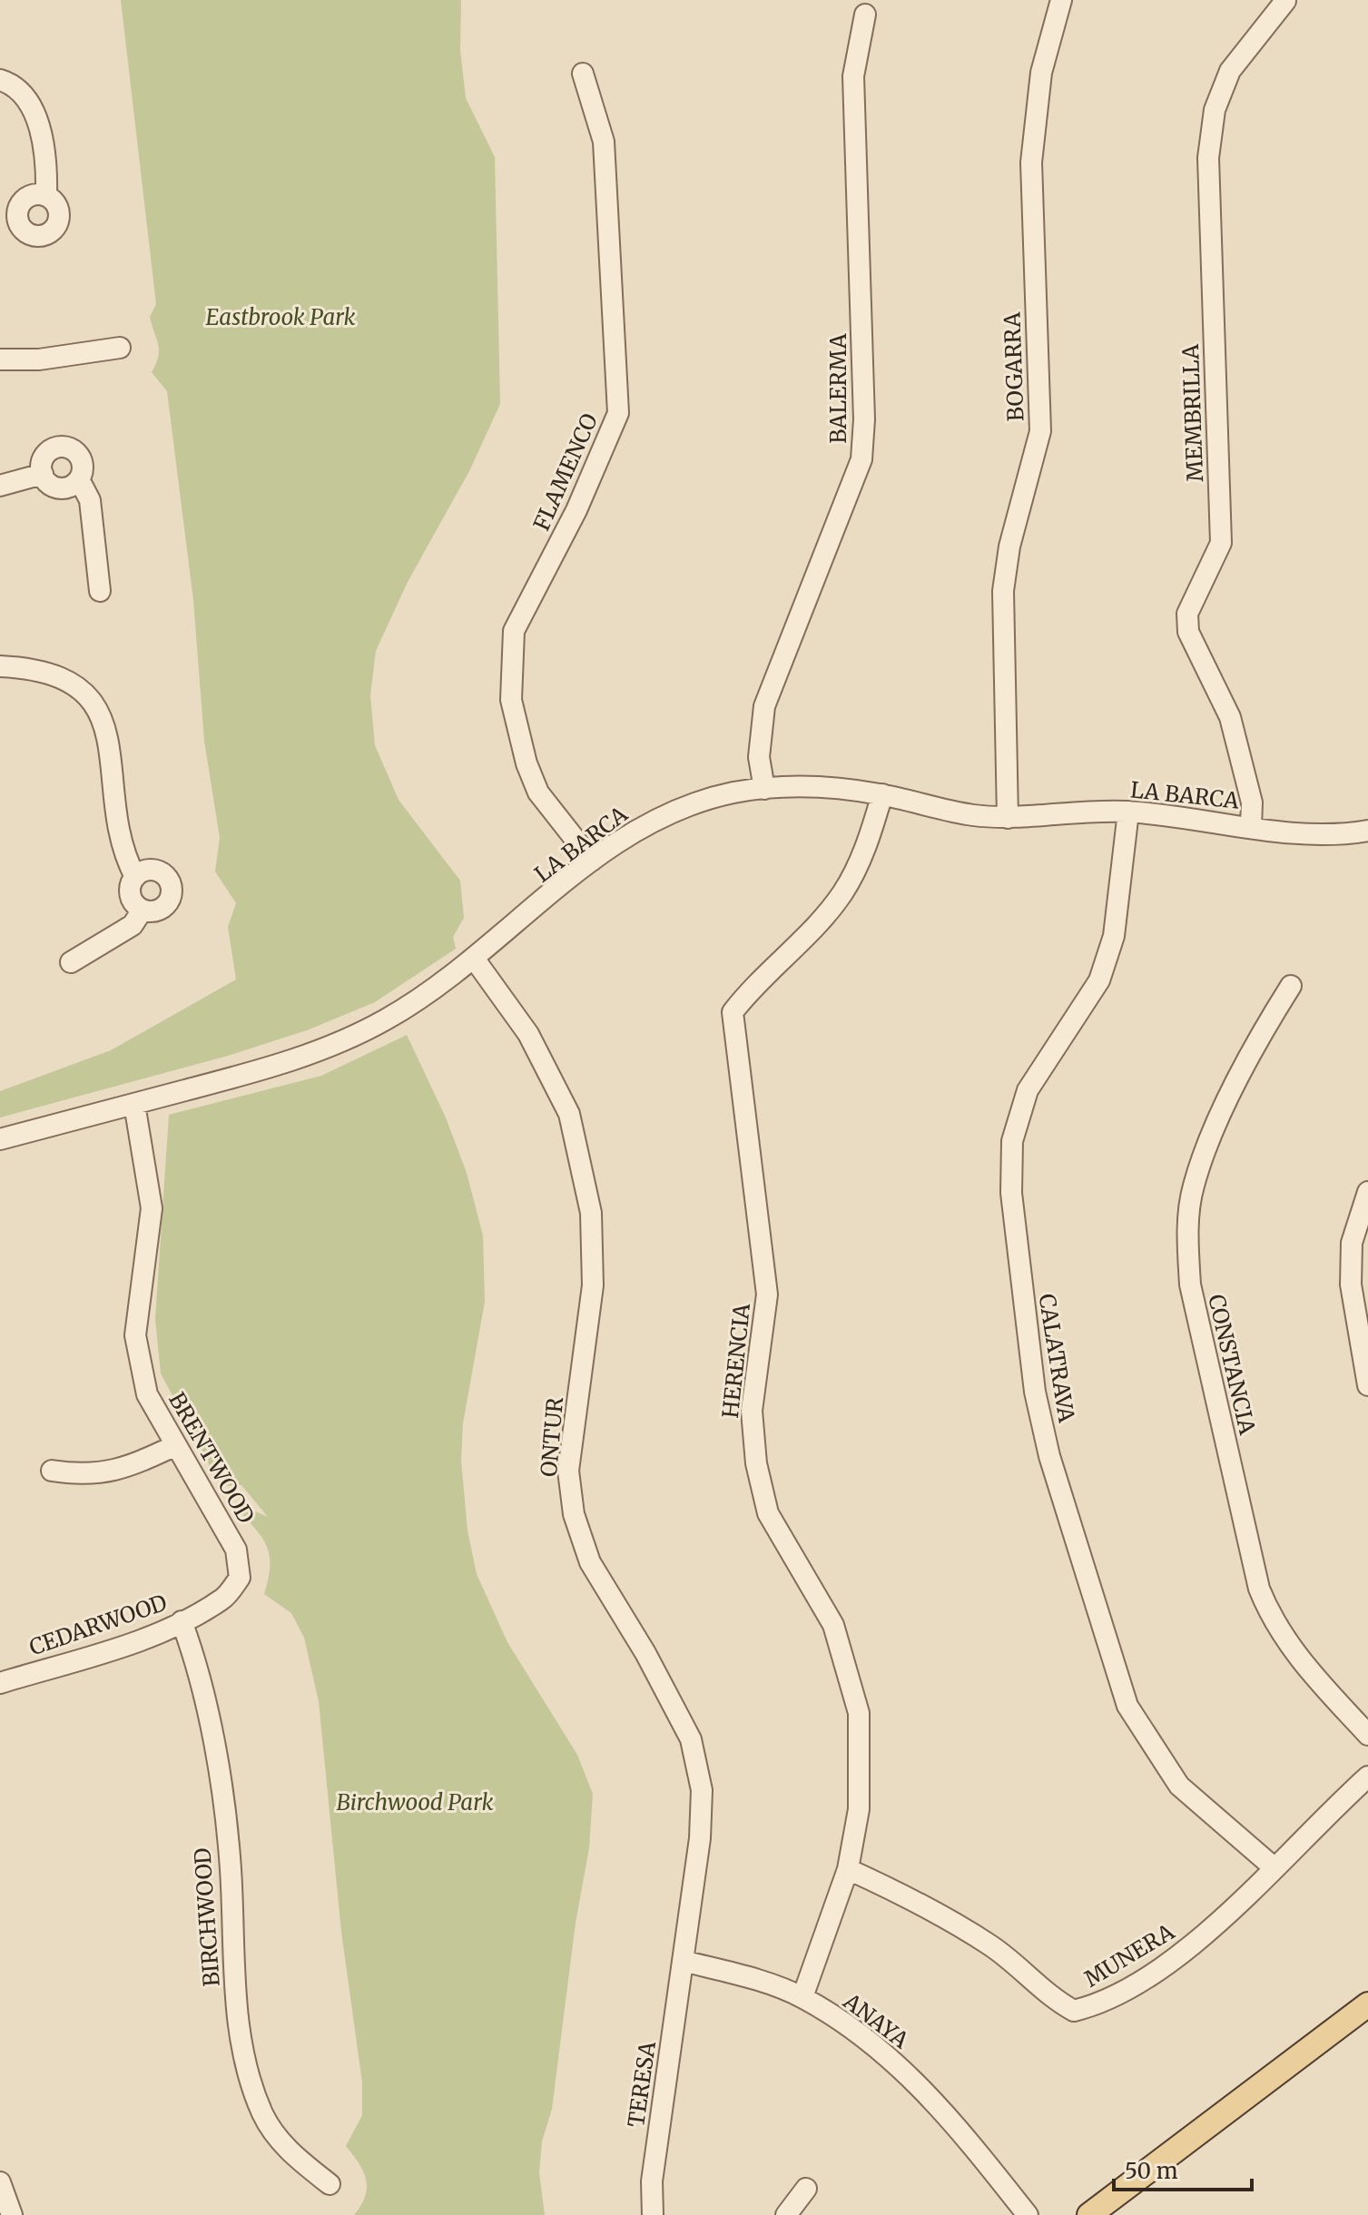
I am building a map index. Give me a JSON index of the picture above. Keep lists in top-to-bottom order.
{
  "streets": {
    "street": [
      "BOGARRA",
      "BALERMA",
      "MEMBRILLA",
      "FLAMENCO",
      "LA BARCA",
      "CALATRAVA",
      "HERENCIA",
      "CONSTANCIA",
      "ONTUR",
      "BRENTWOOD",
      "CEDARWOOD",
      "BIRCHWOOD",
      "MUNERA",
      "ANAYA",
      "TERESA"
    ]
  },
  "crossings": [
    ["BOGARRA", "LA BARCA"],
    ["BALERMA", "LA BARCA"],
    ["MEMBRILLA", "LA BARCA"],
    ["FLAMENCO", "LA BARCA"],
    ["LA BARCA", "CALATRAVA"],
    ["LA BARCA", "HERENCIA"],
    ["LA BARCA", "ONTUR"],
    ["LA BARCA", "BRENTWOOD"],
    ["CALATRAVA", "MUNERA"],
    ["HERENCIA", "MUNERA"],
    ["HERENCIA", "ANAYA"],
    ["ONTUR", "ANAYA"],
    ["ONTUR", "TERESA"],
    ["BRENTWOOD", "CEDARWOOD"],
    ["CEDARWOOD", "BIRCHWOOD"],
    ["ANAYA", "TERESA"]
  ],
  "parks": ["Eastbrook Park", "Birchwood Park"],
  "scale_bar": "50 m"
}
